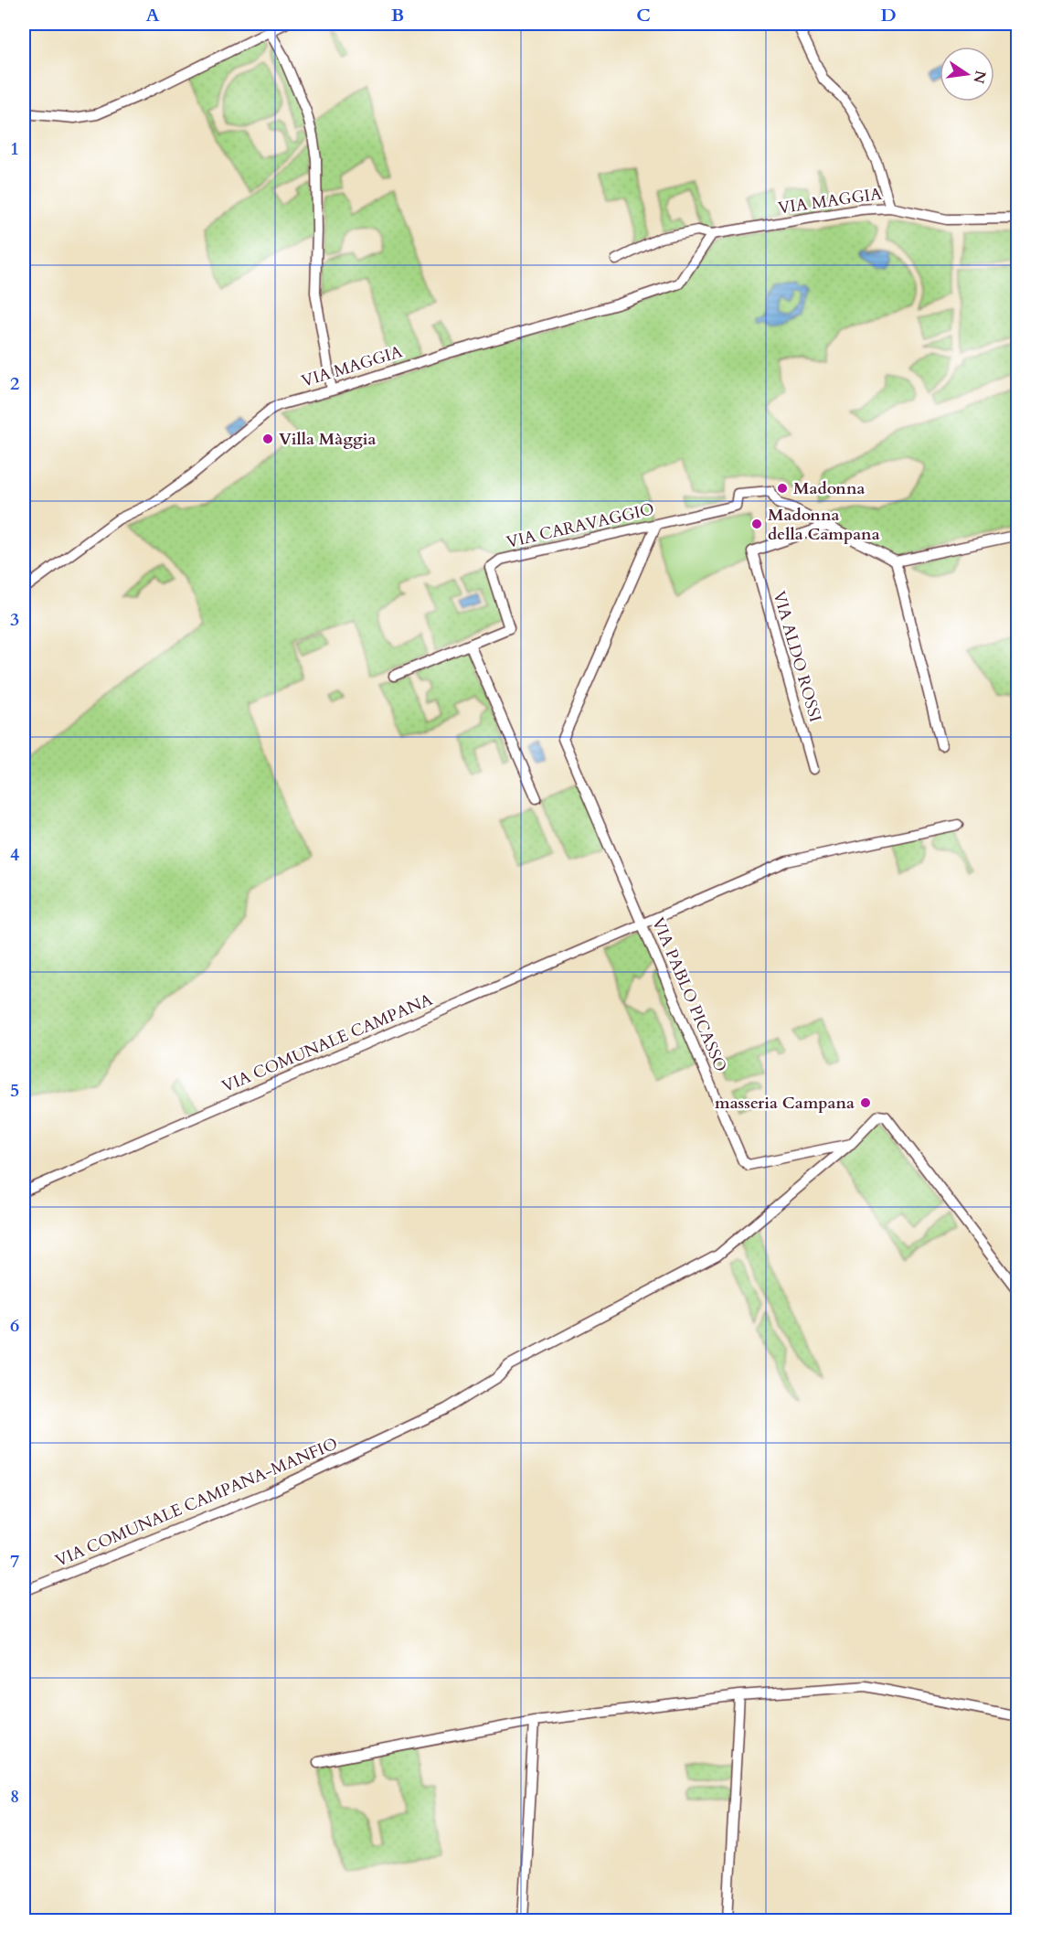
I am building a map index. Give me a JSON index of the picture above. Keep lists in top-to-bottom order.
{
  "streets": {
    "street": [
      "VIA MAGGIA",
      "VIA CARAVAGGIO",
      "VIA ALDO ROSSI",
      "VIA PABLO PICASSO",
      "VIA COMUNALE CAMPANA",
      "VIA COMUNALE CAMPANA-MANFIO"
    ]
  },
  "crossings": [
    ["VIA CARAVAGGIO", "VIA ALDO ROSSI"],
    ["VIA CARAVAGGIO", "VIA PABLO PICASSO"],
    ["VIA PABLO PICASSO", "VIA COMUNALE CAMPANA"],
    ["VIA PABLO PICASSO", "VIA COMUNALE CAMPANA-MANFIO"]
  ],
  "places": [
    "Villa Màggia",
    "Madonna",
    "Madonna della Campana",
    "masseria Campana"
  ],
  "north": "right",
  "grid": {
    "columns": [
      "A",
      "B",
      "C",
      "D"
    ],
    "rows": [
      "1",
      "2",
      "3",
      "4",
      "5",
      "6",
      "7",
      "8"
    ]
  }
}
